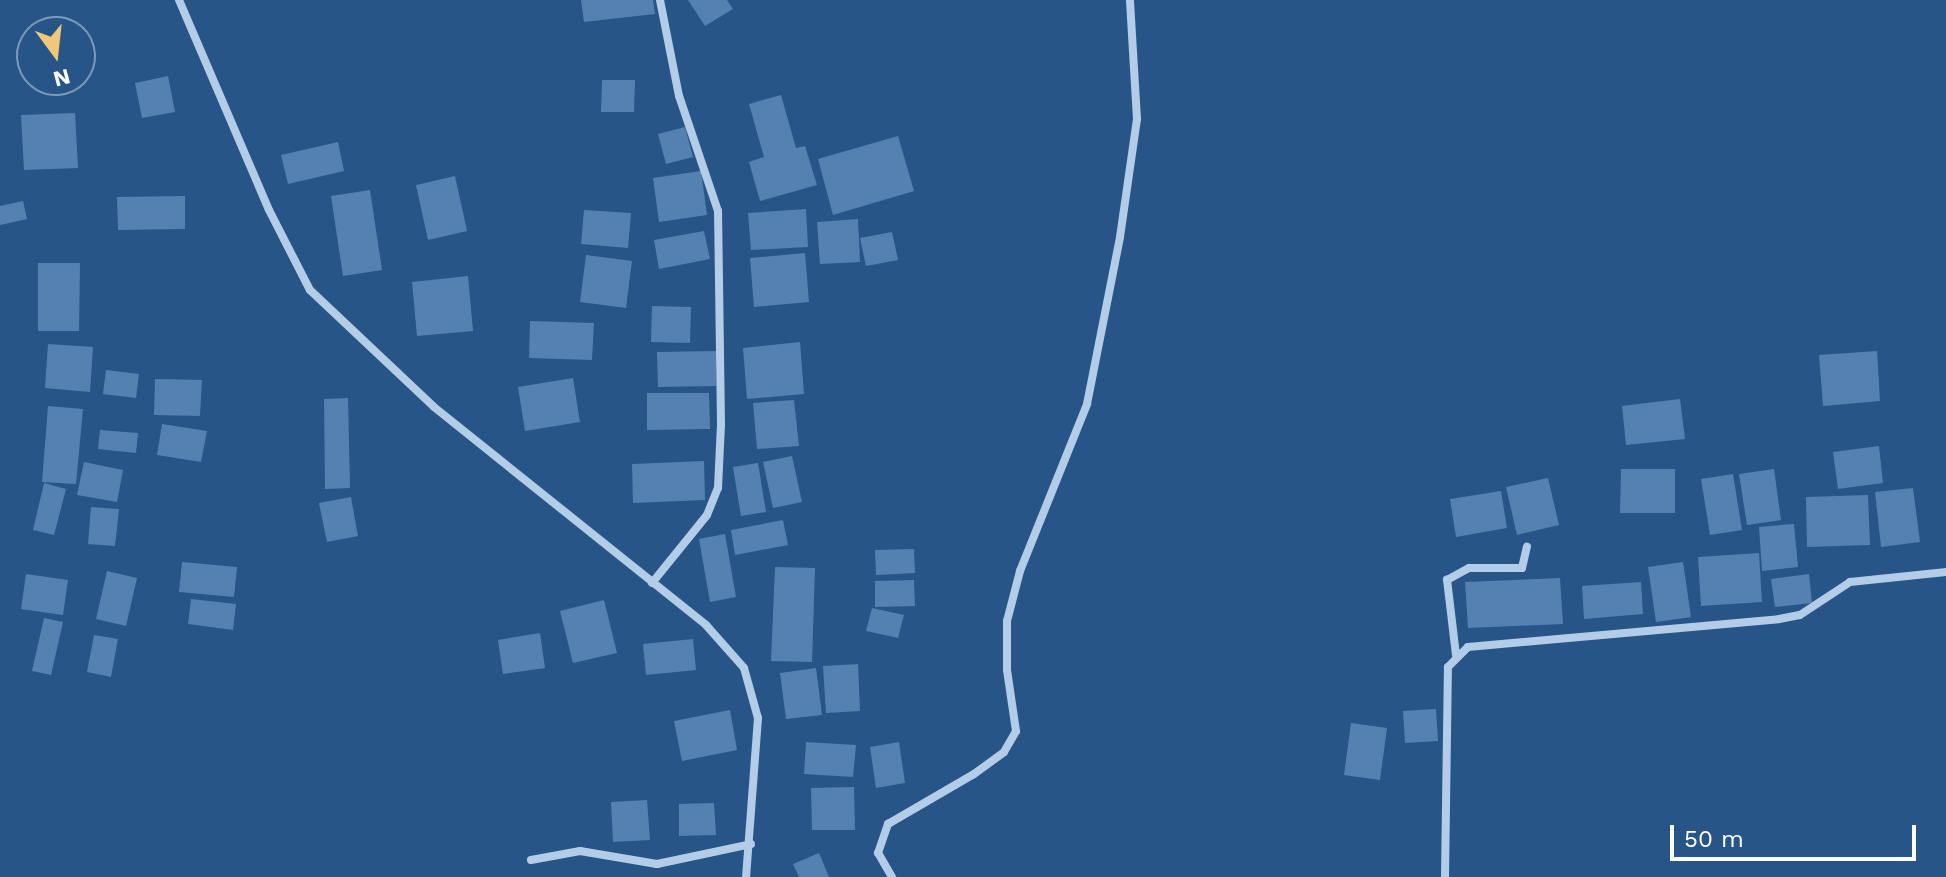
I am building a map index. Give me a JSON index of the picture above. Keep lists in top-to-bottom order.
{
  "scale_bar": "50 m",
  "north": "bottom"
}
